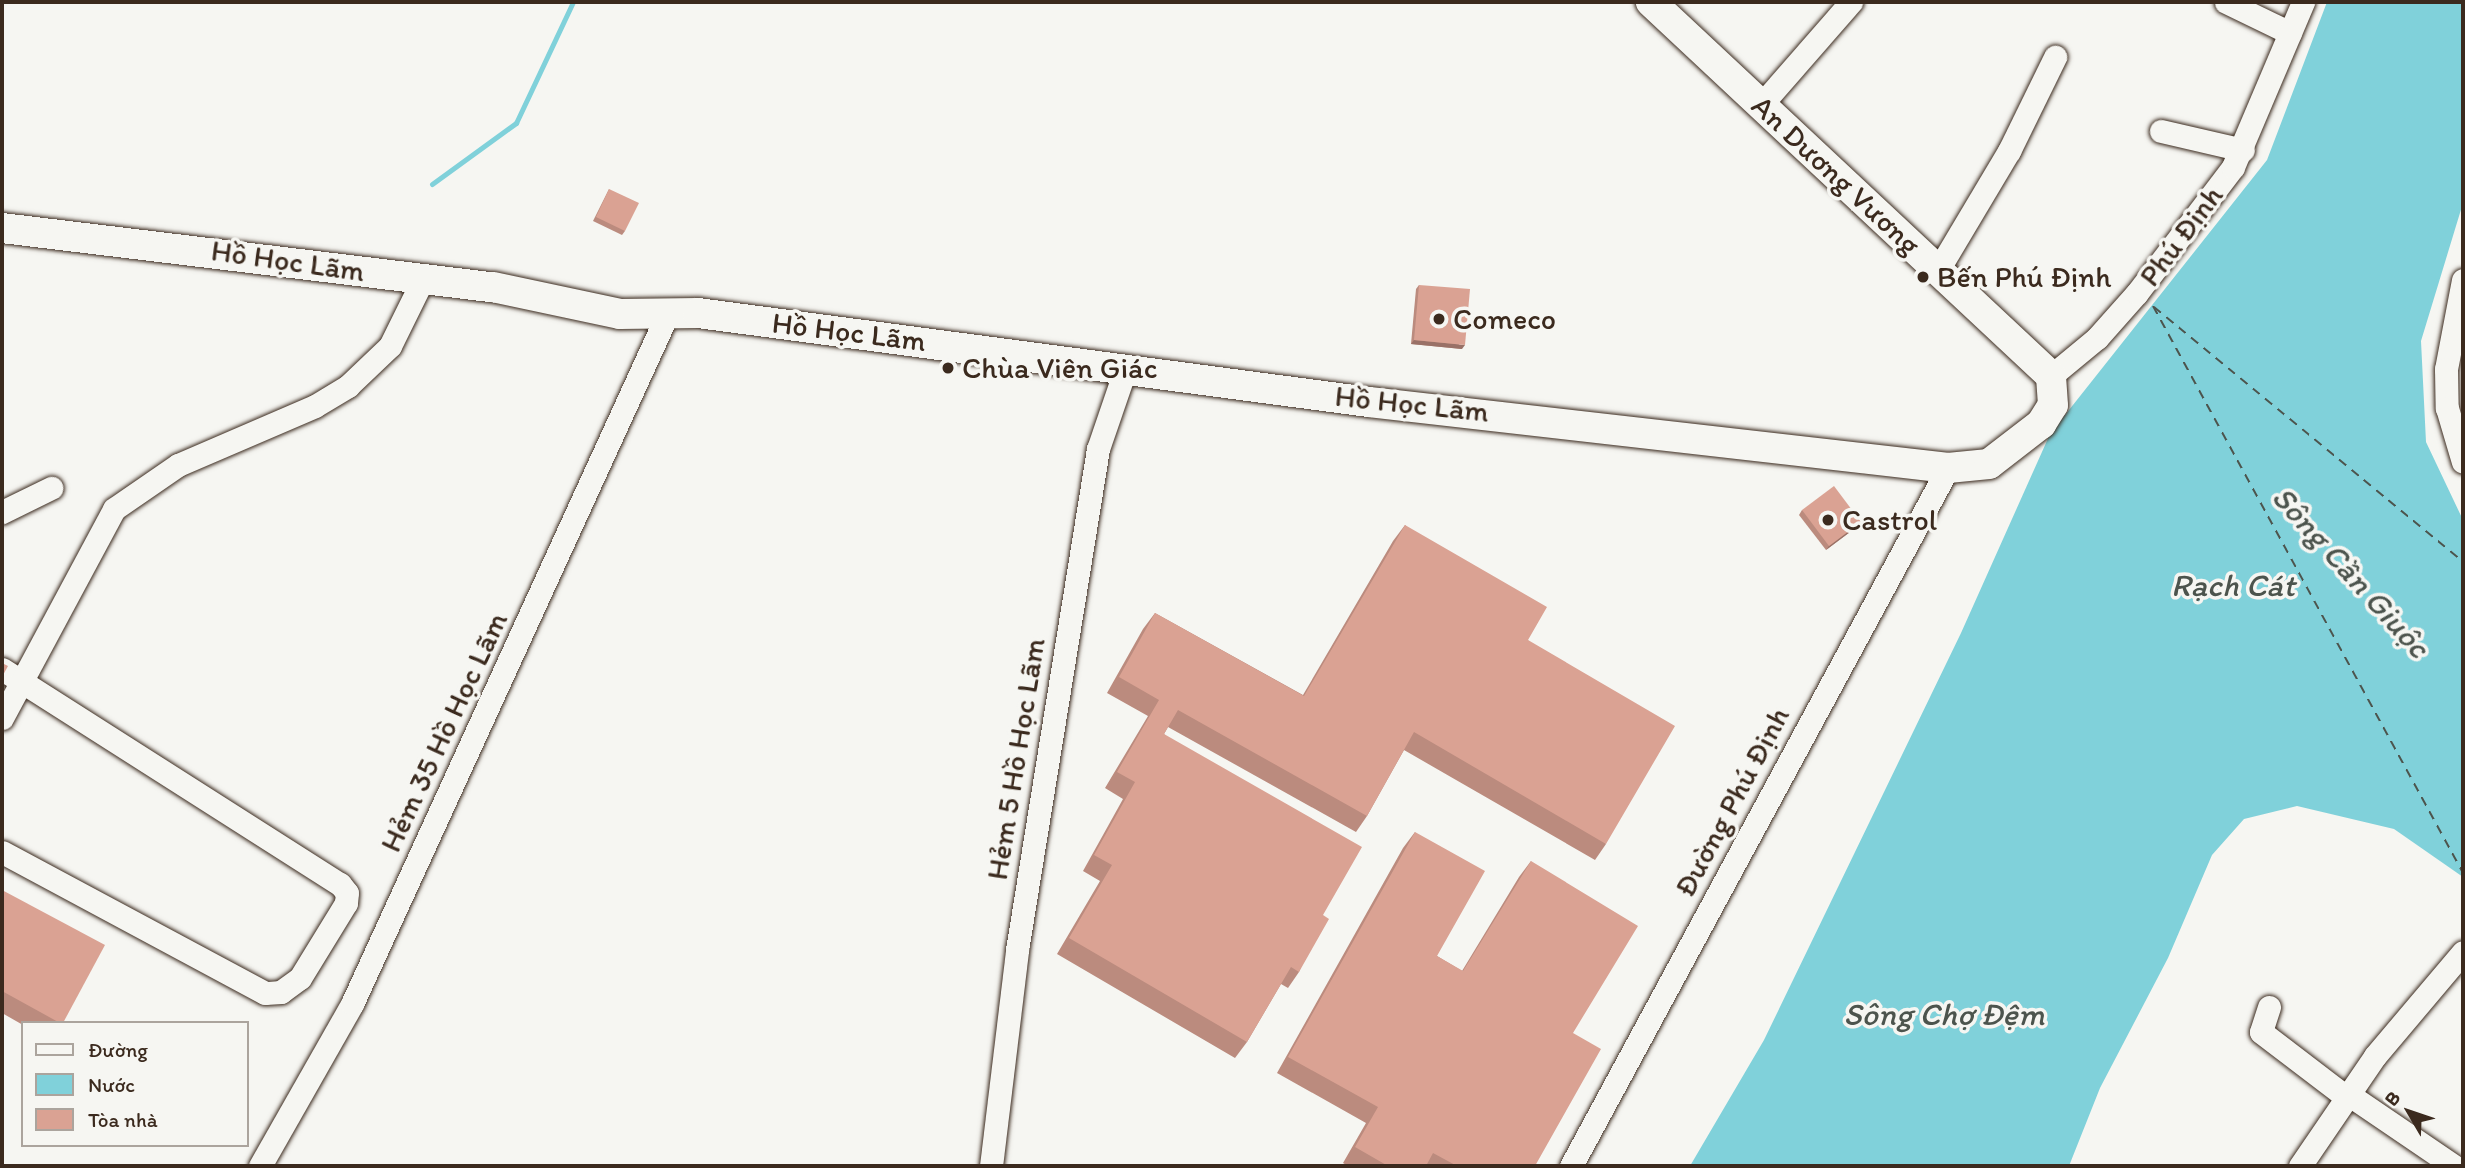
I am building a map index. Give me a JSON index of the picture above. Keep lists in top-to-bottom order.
{
  "streets": {
    "main road": ["An Dương Vương", "Hồ Học Lãm"],
    "street": [
      "Phú Định",
      "Hẻm 35 Hồ Học Lãm",
      "Hẻm 5 Hồ Học Lãm",
      "Đường Phú Định"
    ]
  },
  "crossings": [
    ["An Dương Vương", "Phú Định"],
    ["Hồ Học Lãm", "Hẻm 35 Hồ Học Lãm"],
    ["Hồ Học Lãm", "Hẻm 5 Hồ Học Lãm"],
    ["Hồ Học Lãm", "Đường Phú Định"]
  ],
  "water": ["Sông Cần Giuộc", "Rạch Cát", "Sông Chợ Đệm"],
  "places": [
    "Bến Phú Định",
    "Comeco",
    "Chùa Viên Giác",
    "Castrol"
  ],
  "legend": ["Đường", "Nước", "Tòa nhà"],
  "north": "top left"
}
